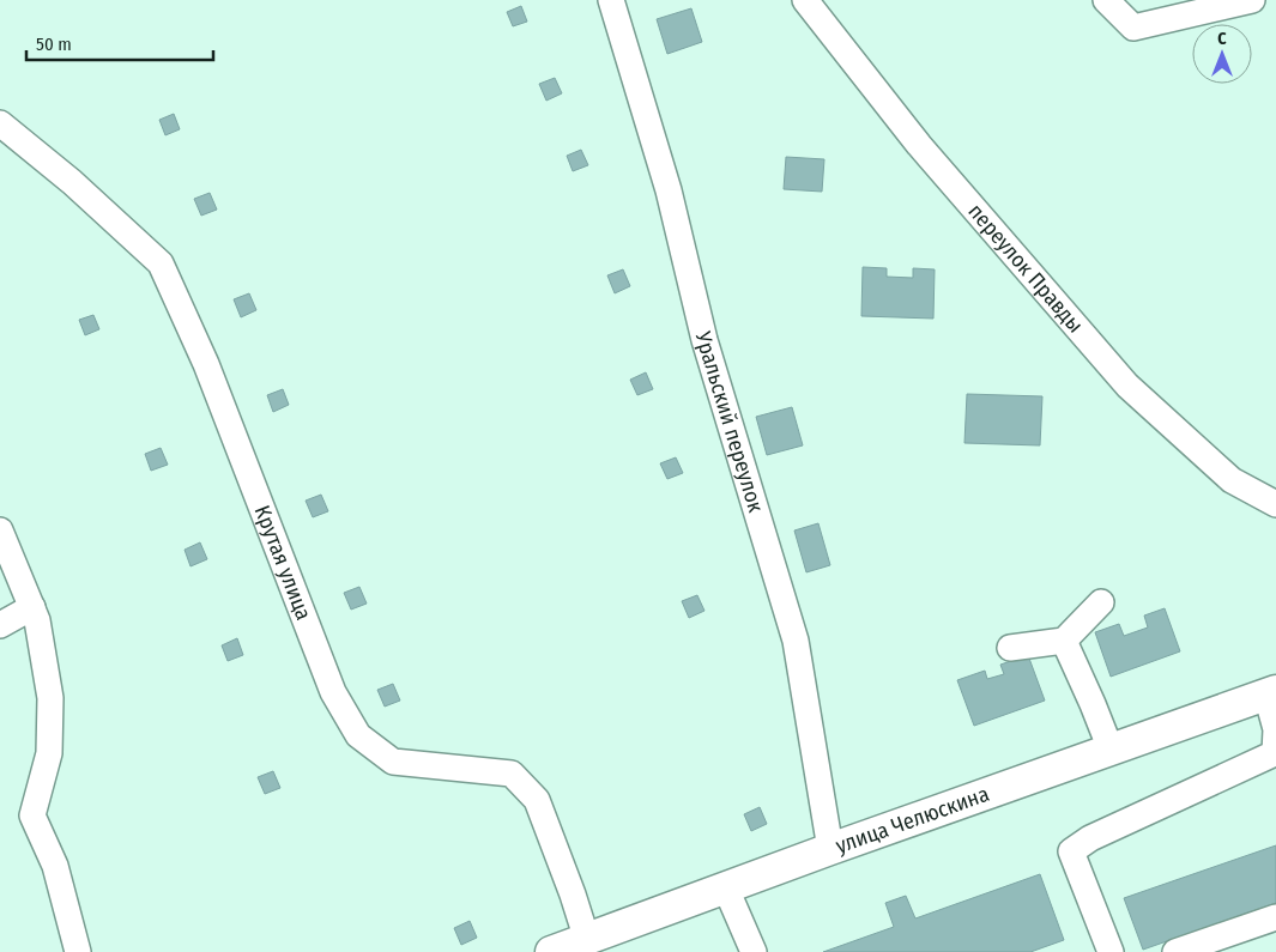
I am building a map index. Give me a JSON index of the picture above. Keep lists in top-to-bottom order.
{
  "streets": {
    "main road": ["улица Челюскина"],
    "street": ["переулок Правды", "Уральский переулок", "Крутая улица"]
  },
  "crossings": [
    ["Уральский переулок", "улица Челюскина"],
    ["Крутая улица", "улица Челюскина"]
  ],
  "scale_bar": "50 m",
  "north": "top"
}
